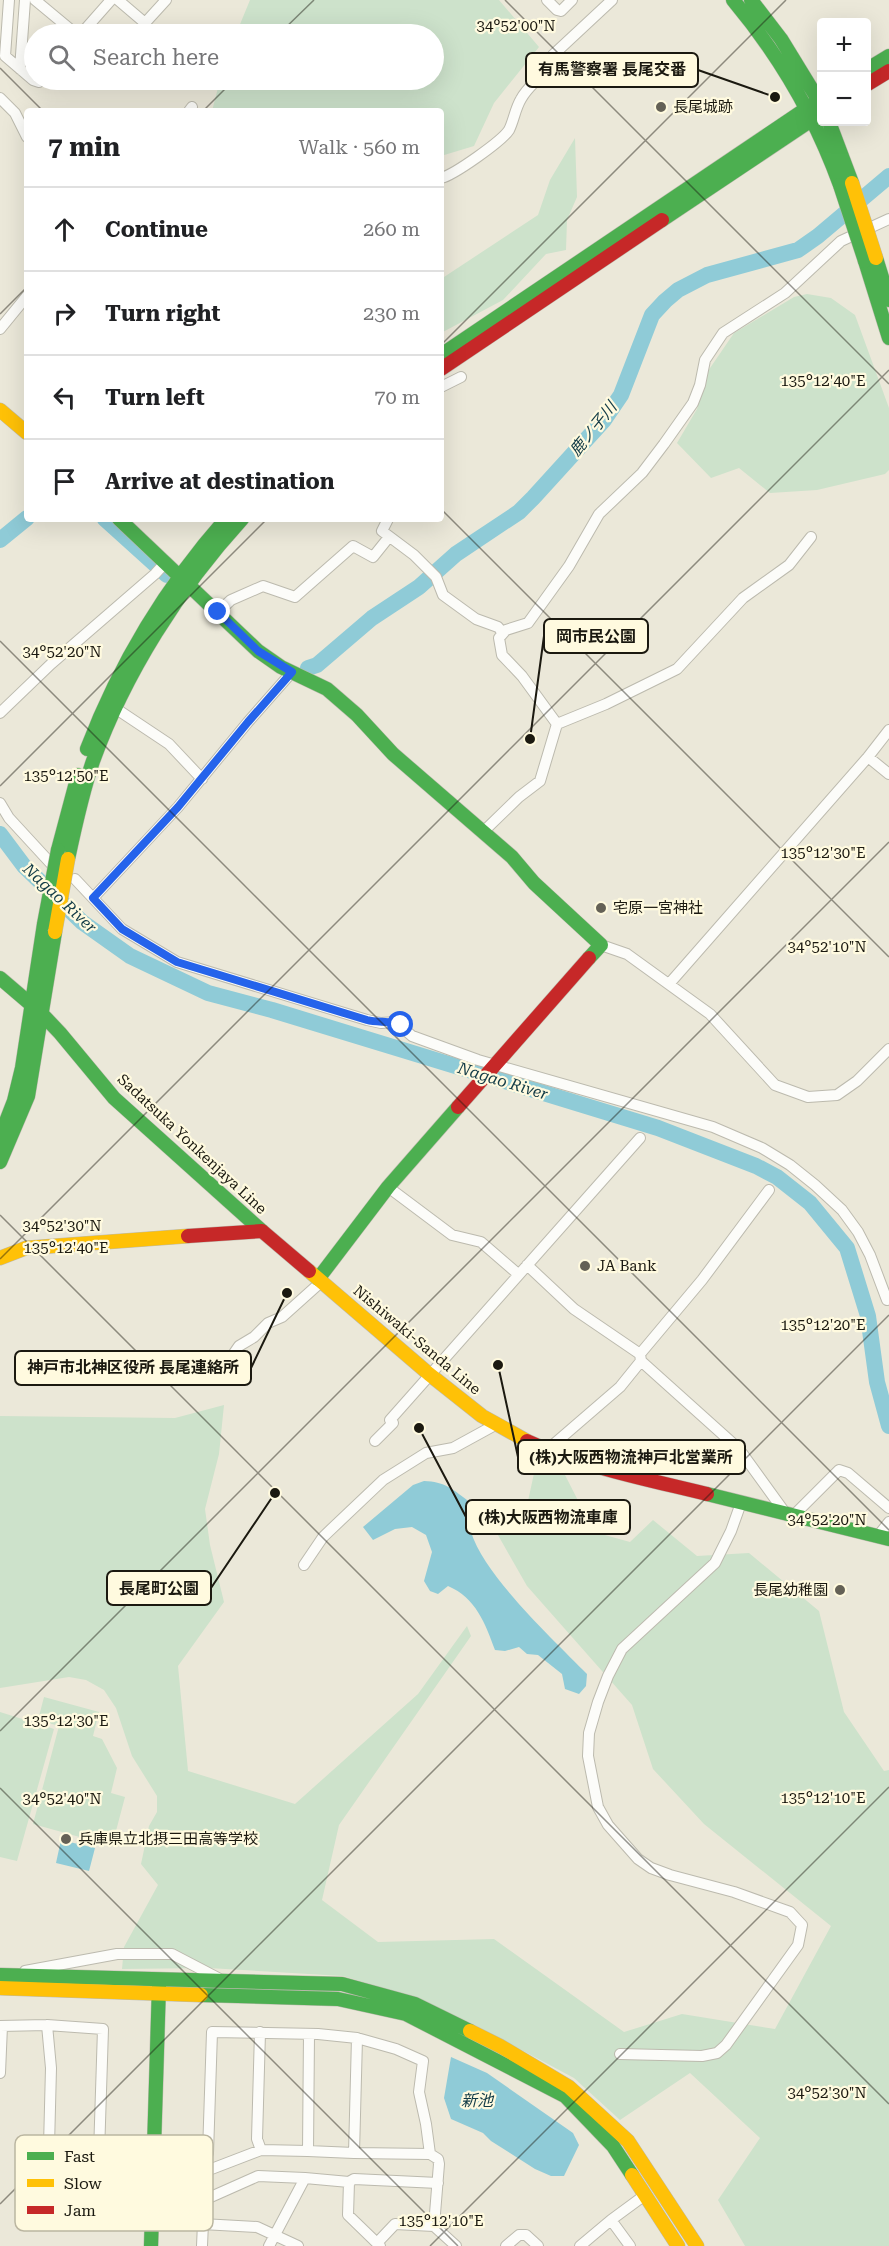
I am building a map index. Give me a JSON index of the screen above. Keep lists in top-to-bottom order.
{
  "streets": {
    "street": ["Sadatsuka Yonkenjaya Line", "Nishiwaki-Sanda Line"]
  },
  "crossings": [
    ["Sadatsuka Yonkenjaya Line", "Nishiwaki-Sanda Line"]
  ],
  "water": ["鹿ノ子川", "Nagao River", "新池"],
  "places": [
    "有馬警察署 長尾交番",
    "長尾城跡",
    "岡市民公園",
    "宅原一宮神社",
    "JA Bank",
    "神戸市北神区役所 長尾連絡所",
    "(株)大阪西物流神戸北営業所",
    "(株)大阪西物流車庫",
    "長尾町公園",
    "長尾幼稚園",
    "兵庫県立北摂三田高等学校"
  ],
  "legend": ["Fast", "Slow", "Jam"],
  "page": {
    "map_buttons": ["+", "−"],
    "search": "Search here",
    "heading": ["7 min", "Walk · 560 m"],
    "list": [
      ["Continue", "260 m"],
      ["Turn right", "230 m"],
      ["Turn left", "70 m"],
      "Arrive at destination"
    ]
  },
  "coordinates": [
    "34°52'00\"N",
    "135°12'40\"E",
    "34°52'20\"N",
    "135°12'50\"E",
    "135°12'30\"E",
    "34°52'10\"N",
    "34°52'30\"N",
    "135°12'20\"E",
    "135°12'10\"E",
    "34°52'40\"N"
  ]
}
